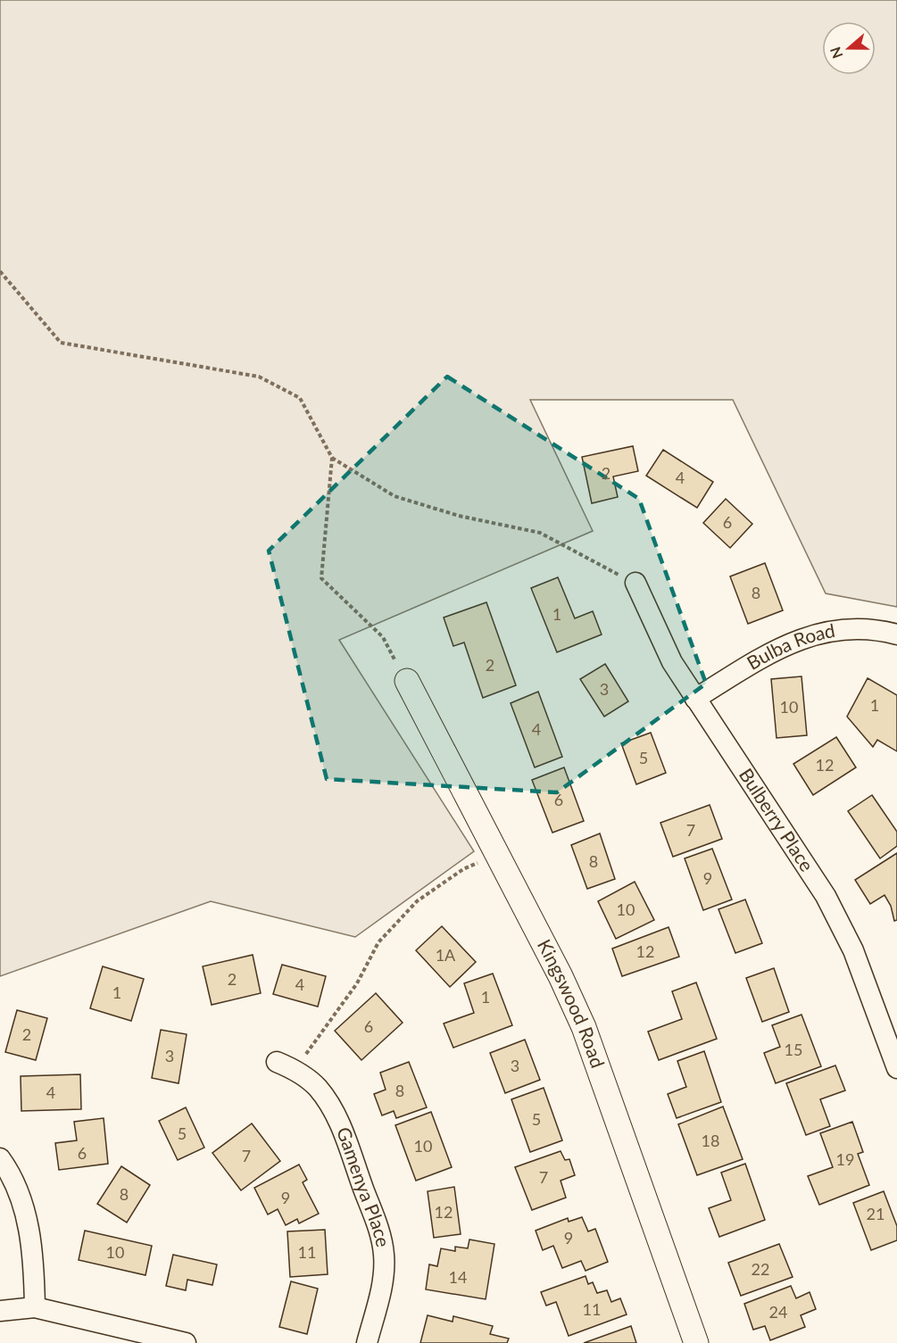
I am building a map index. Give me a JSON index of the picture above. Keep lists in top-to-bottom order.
{
  "streets": {
    "street": [
      "Bulba Road",
      "Bulberry Place",
      "Kingswood Road",
      "Gamenya Place"
    ]
  },
  "crossings": [
    ["Bulba Road", "Bulberry Place"]
  ],
  "house_numbers": [
    "2",
    "4",
    "6",
    "8",
    "1",
    "2",
    "3",
    "1",
    "10",
    "4",
    "5",
    "12",
    "6",
    "7",
    "8",
    "9",
    "10",
    "12",
    "1A",
    "2",
    "4",
    "1",
    "1",
    "6",
    "2",
    "15",
    "3",
    "3",
    "8",
    "4",
    "5",
    "5",
    "18",
    "10",
    "6",
    "7",
    "19",
    "7",
    "8",
    "9",
    "12",
    "21",
    "9",
    "10",
    "11",
    "22",
    "14",
    "11",
    "24"
  ],
  "north": "left"
}
